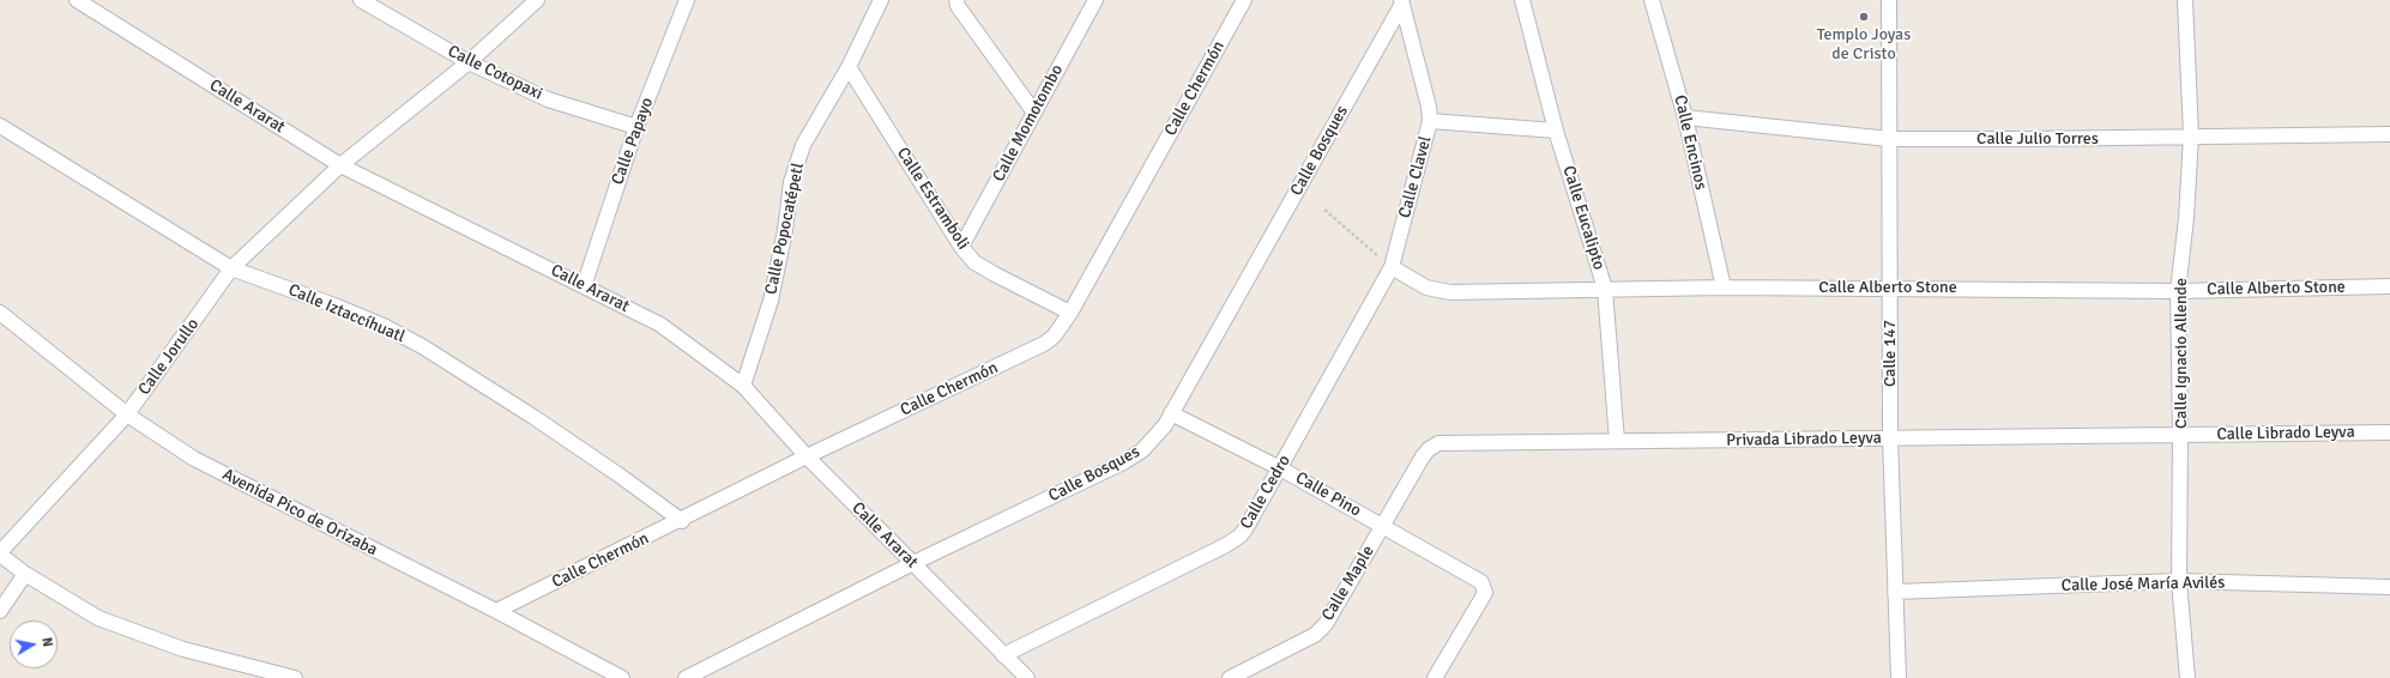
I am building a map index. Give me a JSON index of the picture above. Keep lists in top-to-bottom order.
{
  "streets": {
    "street": [
      "Calle Cotopaxi",
      "Calle Chermón",
      "Calle Ararat",
      "Calle Momotombo",
      "Calle Julio Torres",
      "Calle Papayo",
      "Calle Encinos",
      "Calle Bosques",
      "Calle Clavel",
      "Calle Estramboli",
      "Calle Eucalipto",
      "Calle Popocatépetl",
      "Calle Alberto Stone",
      "Calle Iztaccíhuatl",
      "Calle 147",
      "Calle Ignacio Allende",
      "Calle Jorullo",
      "Calle Librado Leyva",
      "Privada Librado Leyva",
      "Calle Cedro",
      "Calle Pino",
      "Avenida Pico de Orizaba",
      "Calle Maple",
      "Calle José María Avilés"
    ]
  },
  "crossings": [
    ["Calle Cotopaxi", "Calle Papayo"],
    ["Calle Cotopaxi", "Calle Jorullo"],
    ["Calle Chermón", "Calle Ararat"],
    ["Calle Chermón", "Calle Estramboli"],
    ["Calle Chermón", "Calle Iztaccíhuatl"],
    ["Calle Chermón", "Avenida Pico de Orizaba"],
    ["Calle Ararat", "Calle Papayo"],
    ["Calle Ararat", "Calle Bosques"],
    ["Calle Ararat", "Calle Popocatépetl"],
    ["Calle Ararat", "Calle Jorullo"],
    ["Calle Ararat", "Calle Cedro"],
    ["Calle Momotombo", "Calle Estramboli"],
    ["Calle Julio Torres", "Calle Encinos"],
    ["Calle Julio Torres", "Calle 147"],
    ["Calle Julio Torres", "Calle Ignacio Allende"],
    ["Calle Encinos", "Calle Alberto Stone"],
    ["Calle Bosques", "Calle Clavel"],
    ["Calle Bosques", "Calle Pino"],
    ["Calle Clavel", "Calle Alberto Stone"],
    ["Calle Clavel", "Calle Cedro"],
    ["Calle Estramboli", "Calle Popocatépetl"],
    ["Calle Eucalipto", "Calle Alberto Stone"],
    ["Calle Eucalipto", "Privada Librado Leyva"],
    ["Calle Alberto Stone", "Calle 147"],
    ["Calle Alberto Stone", "Calle Ignacio Allende"],
    ["Calle Alberto Stone", "Calle Cedro"],
    ["Calle Iztaccíhuatl", "Calle Jorullo"],
    ["Calle 147", "Privada Librado Leyva"],
    ["Calle 147", "Calle José María Avilés"],
    ["Calle Ignacio Allende", "Calle Librado Leyva"],
    ["Calle Ignacio Allende", "Privada Librado Leyva"],
    ["Calle Ignacio Allende", "Calle José María Avilés"],
    ["Calle Jorullo", "Avenida Pico de Orizaba"],
    ["Calle Librado Leyva", "Privada Librado Leyva"],
    ["Privada Librado Leyva", "Calle Maple"],
    ["Calle Cedro", "Calle Pino"],
    ["Calle Pino", "Calle Maple"]
  ],
  "places": ["Templo Joyas de Cristo"],
  "north": "right"
}
